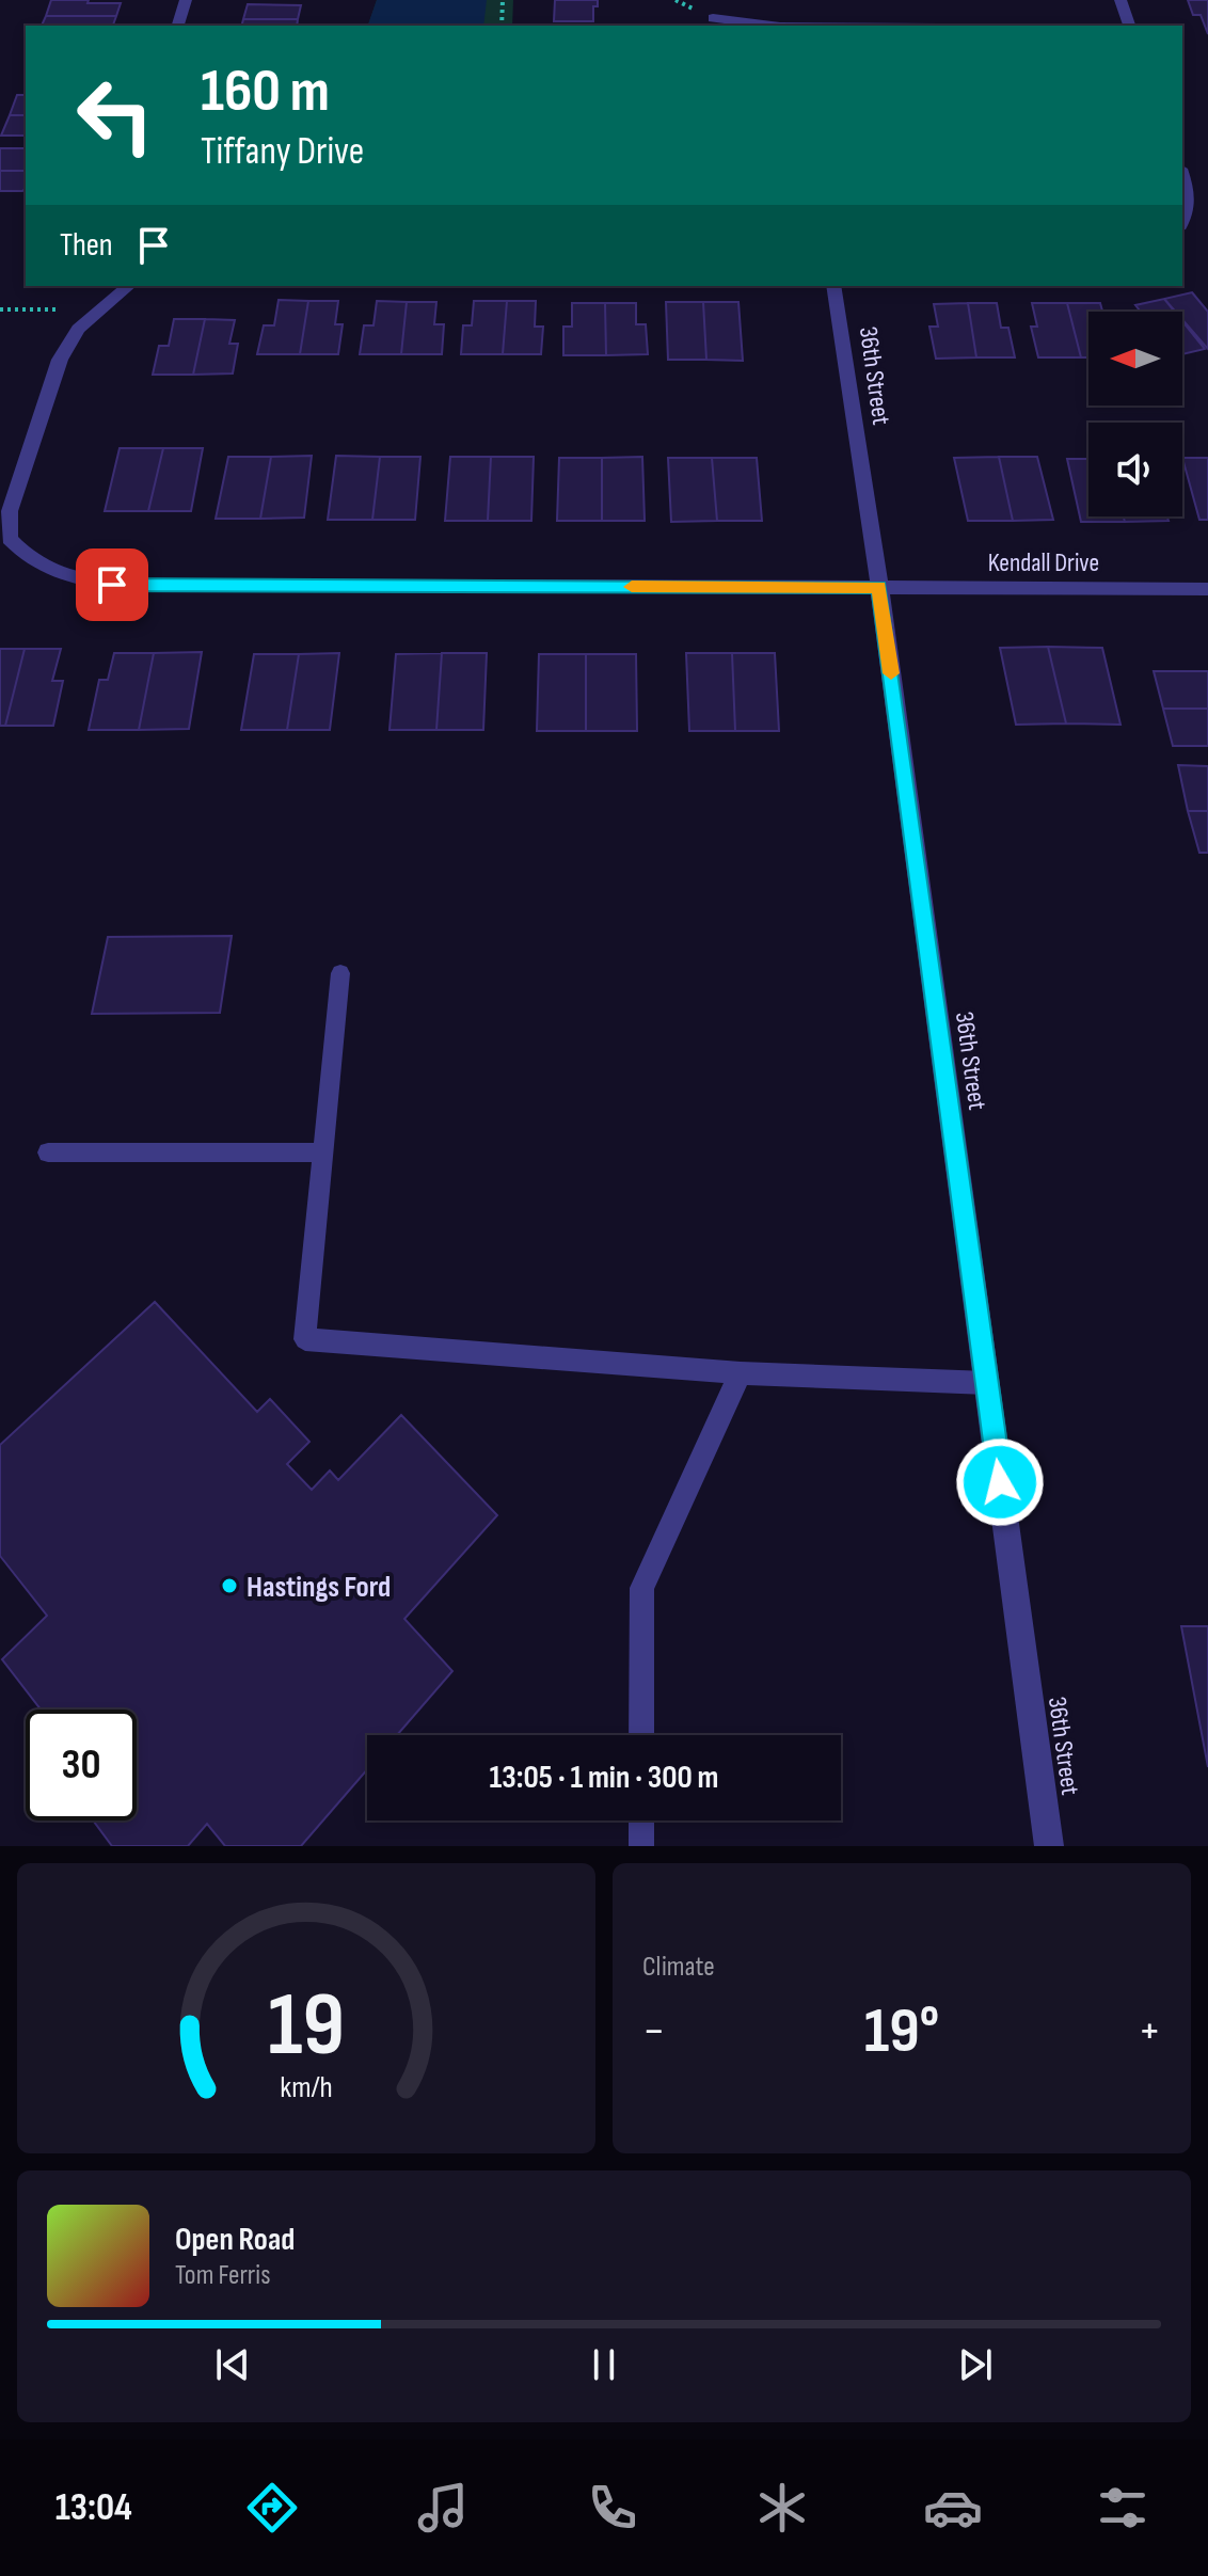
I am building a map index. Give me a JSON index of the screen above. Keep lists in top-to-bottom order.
{
  "streets": {
    "street": ["36th Street", "Kendall Drive"]
  },
  "crossings": [
    ["36th Street", "Kendall Drive"]
  ],
  "places": ["Hastings Ford"],
  "north": "left",
  "page": {
    "turn": ["160 m", "Tiffany Drive"],
    "then": "Then",
    "limit": "30",
    "trip": "13:05 · 1 min · 300 m",
    "tile": "Climate",
    "heat": ["−", "19°", "+"],
    "song": ["Open Road", "Tom Ferris"],
    "tabs": "13:04",
    "gauge": ["19", "km/h"]
  }
}
